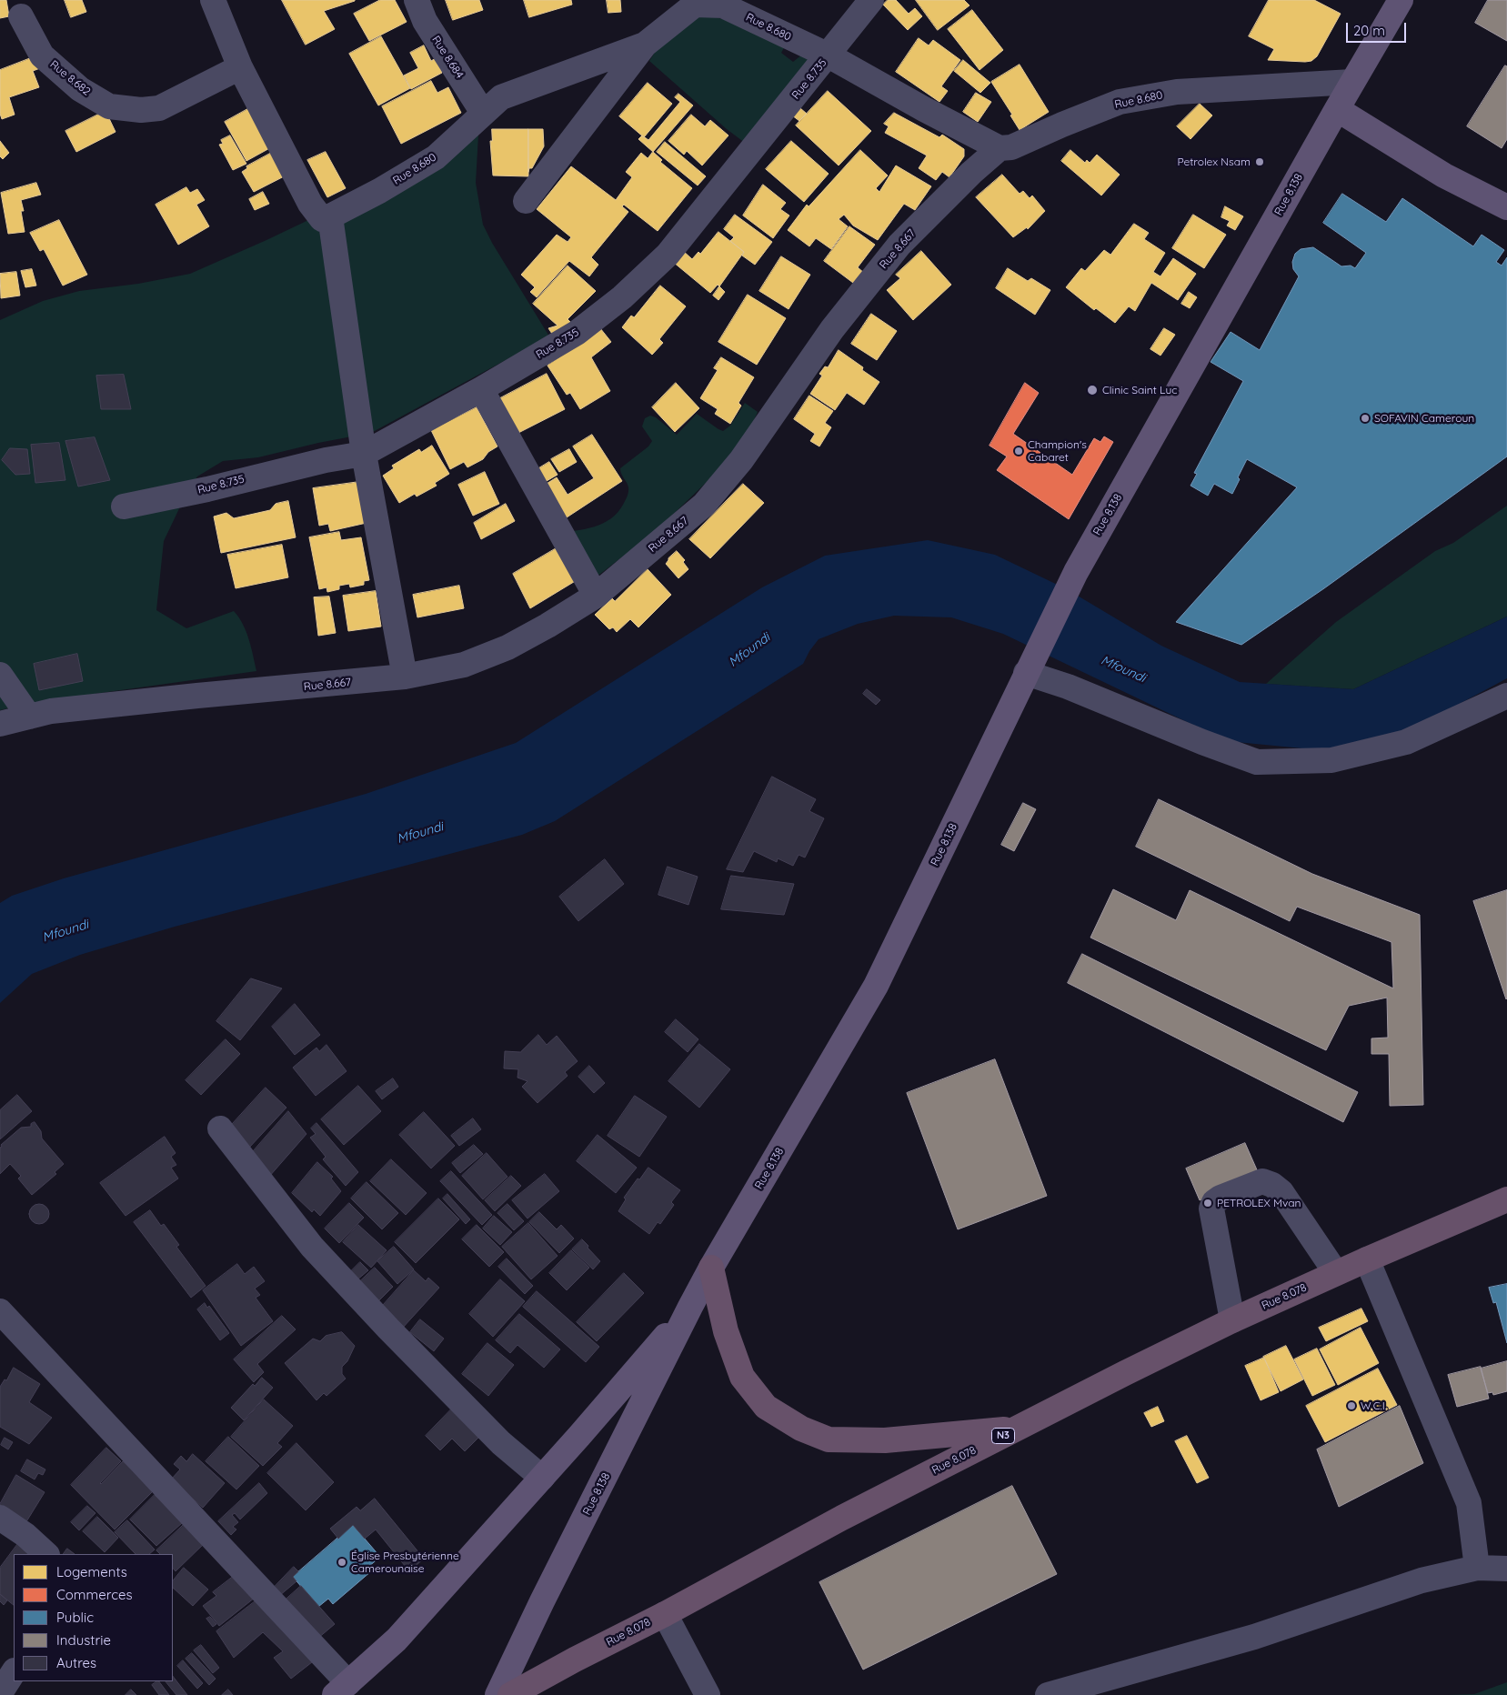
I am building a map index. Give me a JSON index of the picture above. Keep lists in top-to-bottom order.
{
  "streets": {
    "highway": ["Rue 8.078", "N3"],
    "main road": ["Rue 8.138"],
    "street": [
      "Rue 8.680",
      "Rue 8.684",
      "Rue 8.682",
      "Rue 8.735",
      "Rue 8.667"
    ]
  },
  "crossings": [
    ["Rue 8.680", "Rue 8.684"],
    ["Rue 8.680", "Rue 8.735"],
    ["Rue 8.680", "Rue 8.138"],
    ["Rue 8.680", "Rue 8.667"]
  ],
  "water": ["Mfoundi"],
  "places": [
    "Petrolex Nsam",
    "Clinic Saint Luc",
    "SOFAVIN Cameroun",
    "Champion's Cabaret",
    "PETROLEX Mvan",
    "W.C.I.",
    "Église Presbytérienne Camerounaise"
  ],
  "legend": [
    "Logements",
    "Commerces",
    "Public",
    "Industrie",
    "Autres"
  ],
  "scale_bar": "20 m"
}
